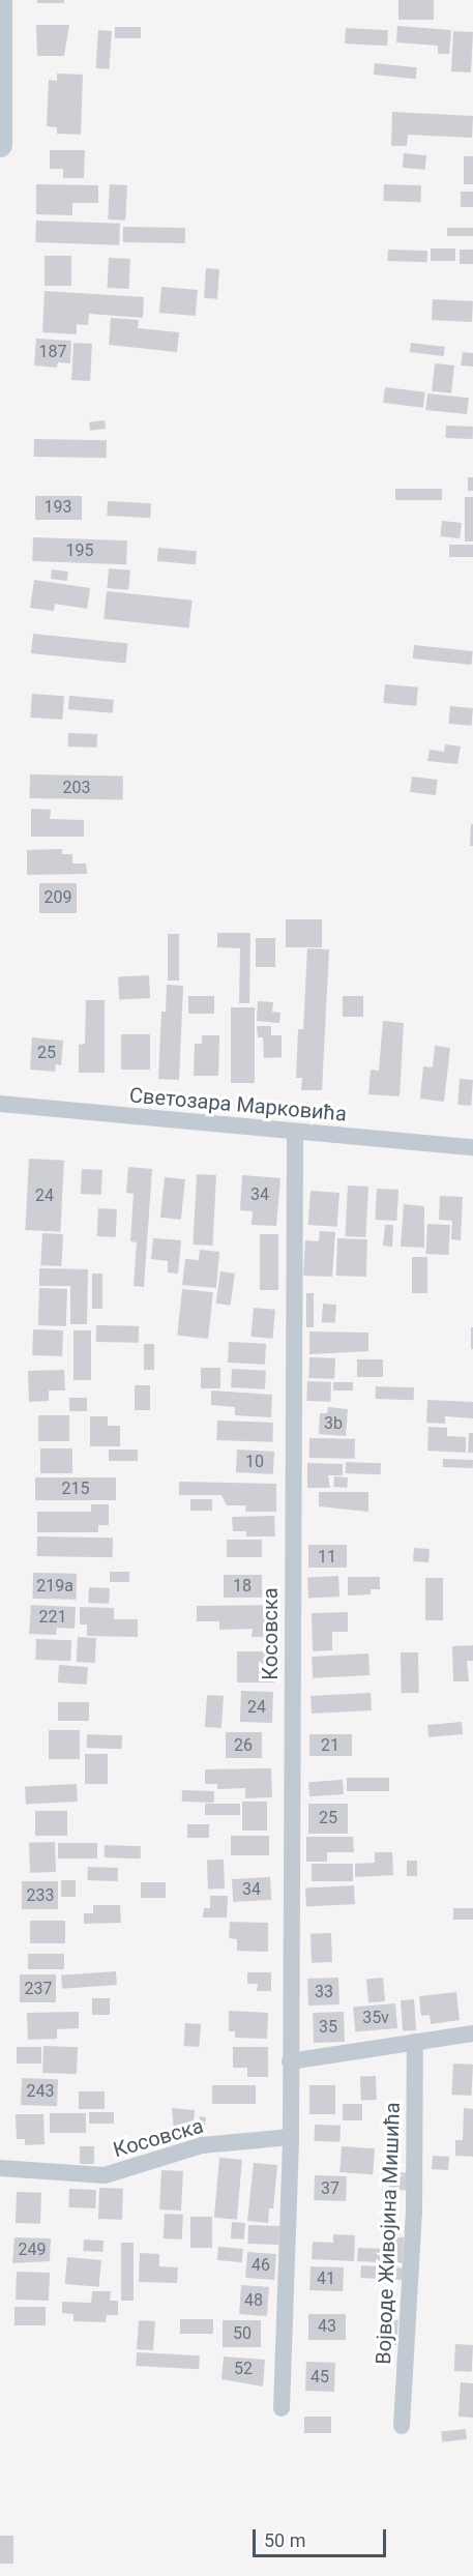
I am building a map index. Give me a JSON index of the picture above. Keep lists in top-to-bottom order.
{
  "streets": {
    "street": ["Светозара Марковића", "Косовска", "Војводе Живојина Мишића"]
  },
  "crossings": [
    ["Светозара Марковића", "Косовска"]
  ],
  "house_numbers": [
    "187",
    "193",
    "195",
    "203",
    "209",
    "25",
    "34",
    "24",
    "3b",
    "10",
    "215",
    "11",
    "219a",
    "18",
    "221",
    "24",
    "26",
    "21",
    "25",
    "34",
    "233",
    "237",
    "33",
    "35v",
    "35",
    "243",
    "37",
    "249",
    "46",
    "41",
    "48",
    "43",
    "50",
    "52",
    "45"
  ],
  "scale_bar": "50 m"
}
